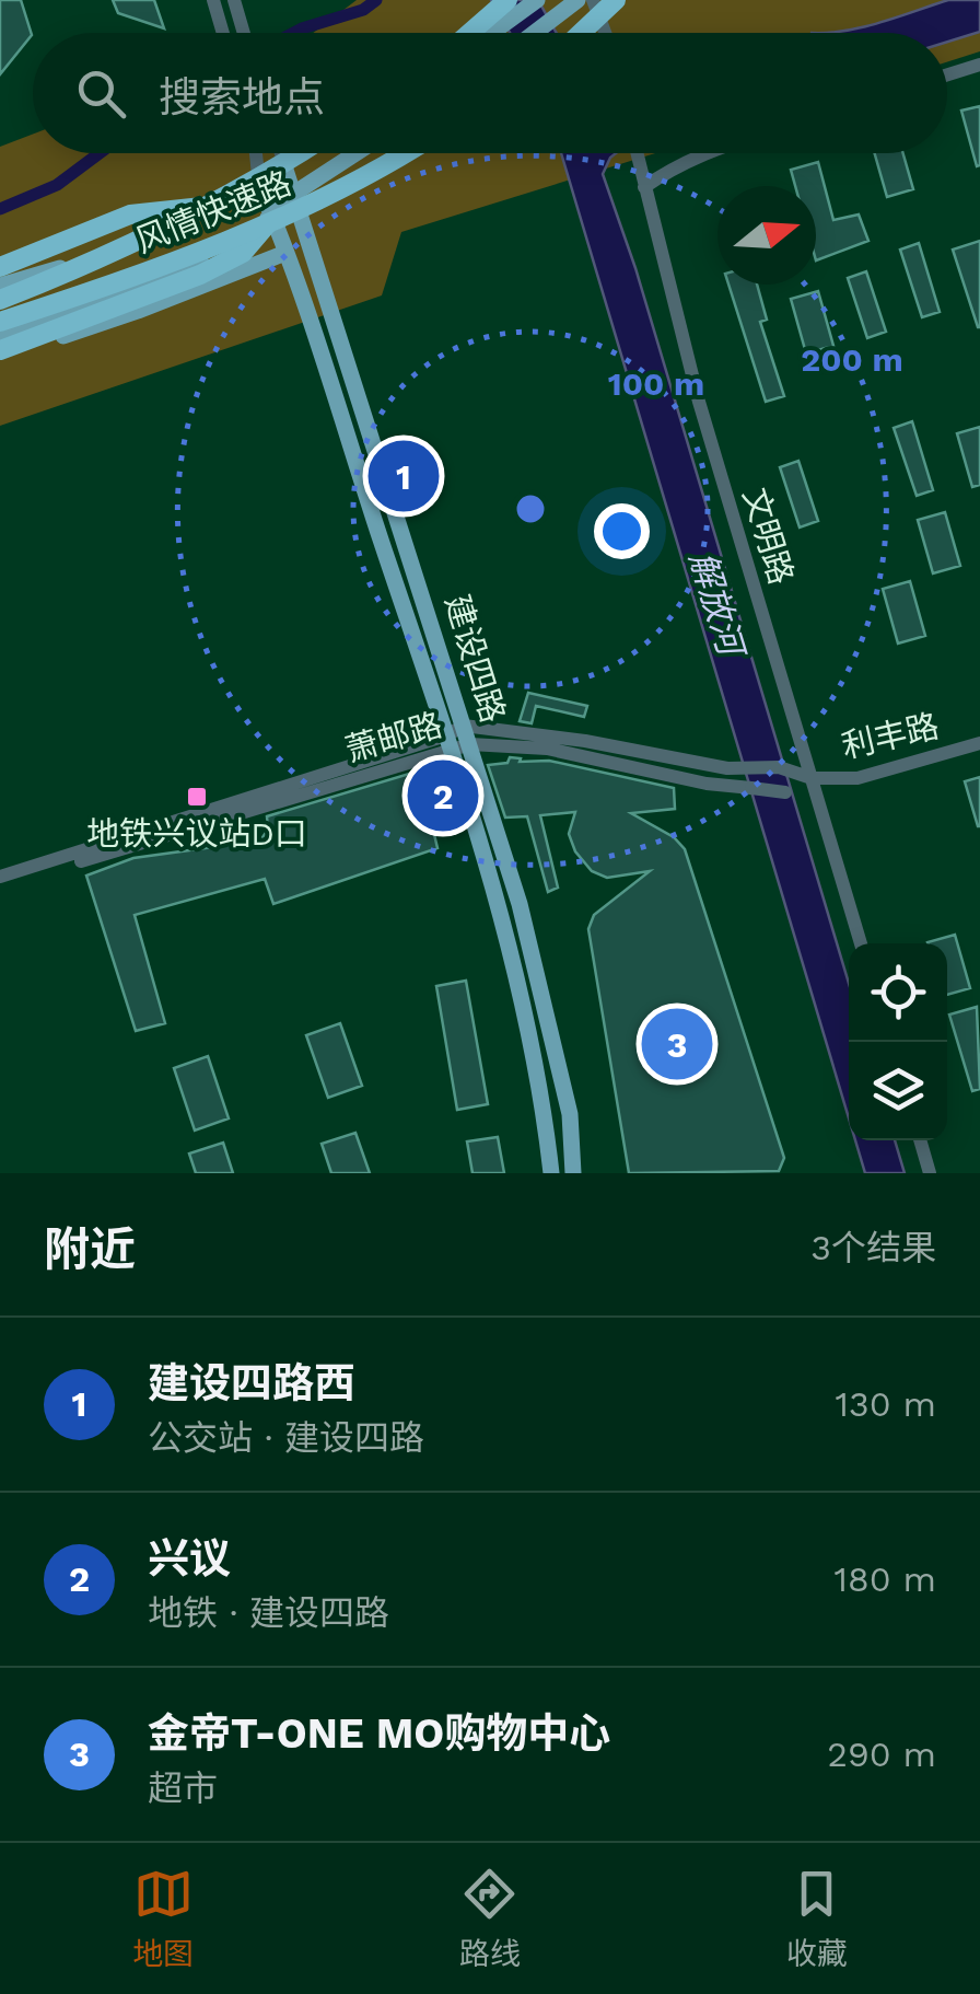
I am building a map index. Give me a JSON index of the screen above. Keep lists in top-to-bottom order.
{
  "streets": {
    "highway": ["风情快速路"],
    "main road": ["建设四路"],
    "street": ["文明路", "利丰路", "萧邮路"]
  },
  "crossings": [
    ["文明路", "利丰路"],
    ["文明路", "萧邮路"],
    ["建设四路", "萧邮路"],
    ["利丰路", "萧邮路"]
  ],
  "water": ["解放河"],
  "places": {
    "transit": ["地铁兴议站D口"]
  },
  "north": "right",
  "page": {
    "search": "搜索地点",
    "pins": ["1", "2", "3"],
    "heading": ["附近", "3个结果"],
    "list": [
      {
        "mark": "1",
        "name": "建设四路西",
        "note": "公交站 · 建设四路",
        "value": "130 m"
      },
      {
        "mark": "2",
        "name": "兴议",
        "note": "地铁 · 建设四路",
        "value": "180 m"
      },
      {
        "mark": "3",
        "name": "金帝T-ONE MO购物中心",
        "note": "超市",
        "value": "290 m"
      }
    ],
    "nav": ["地图", "路线", "收藏"]
  },
  "rings": ["200 m", "100 m"]
}
